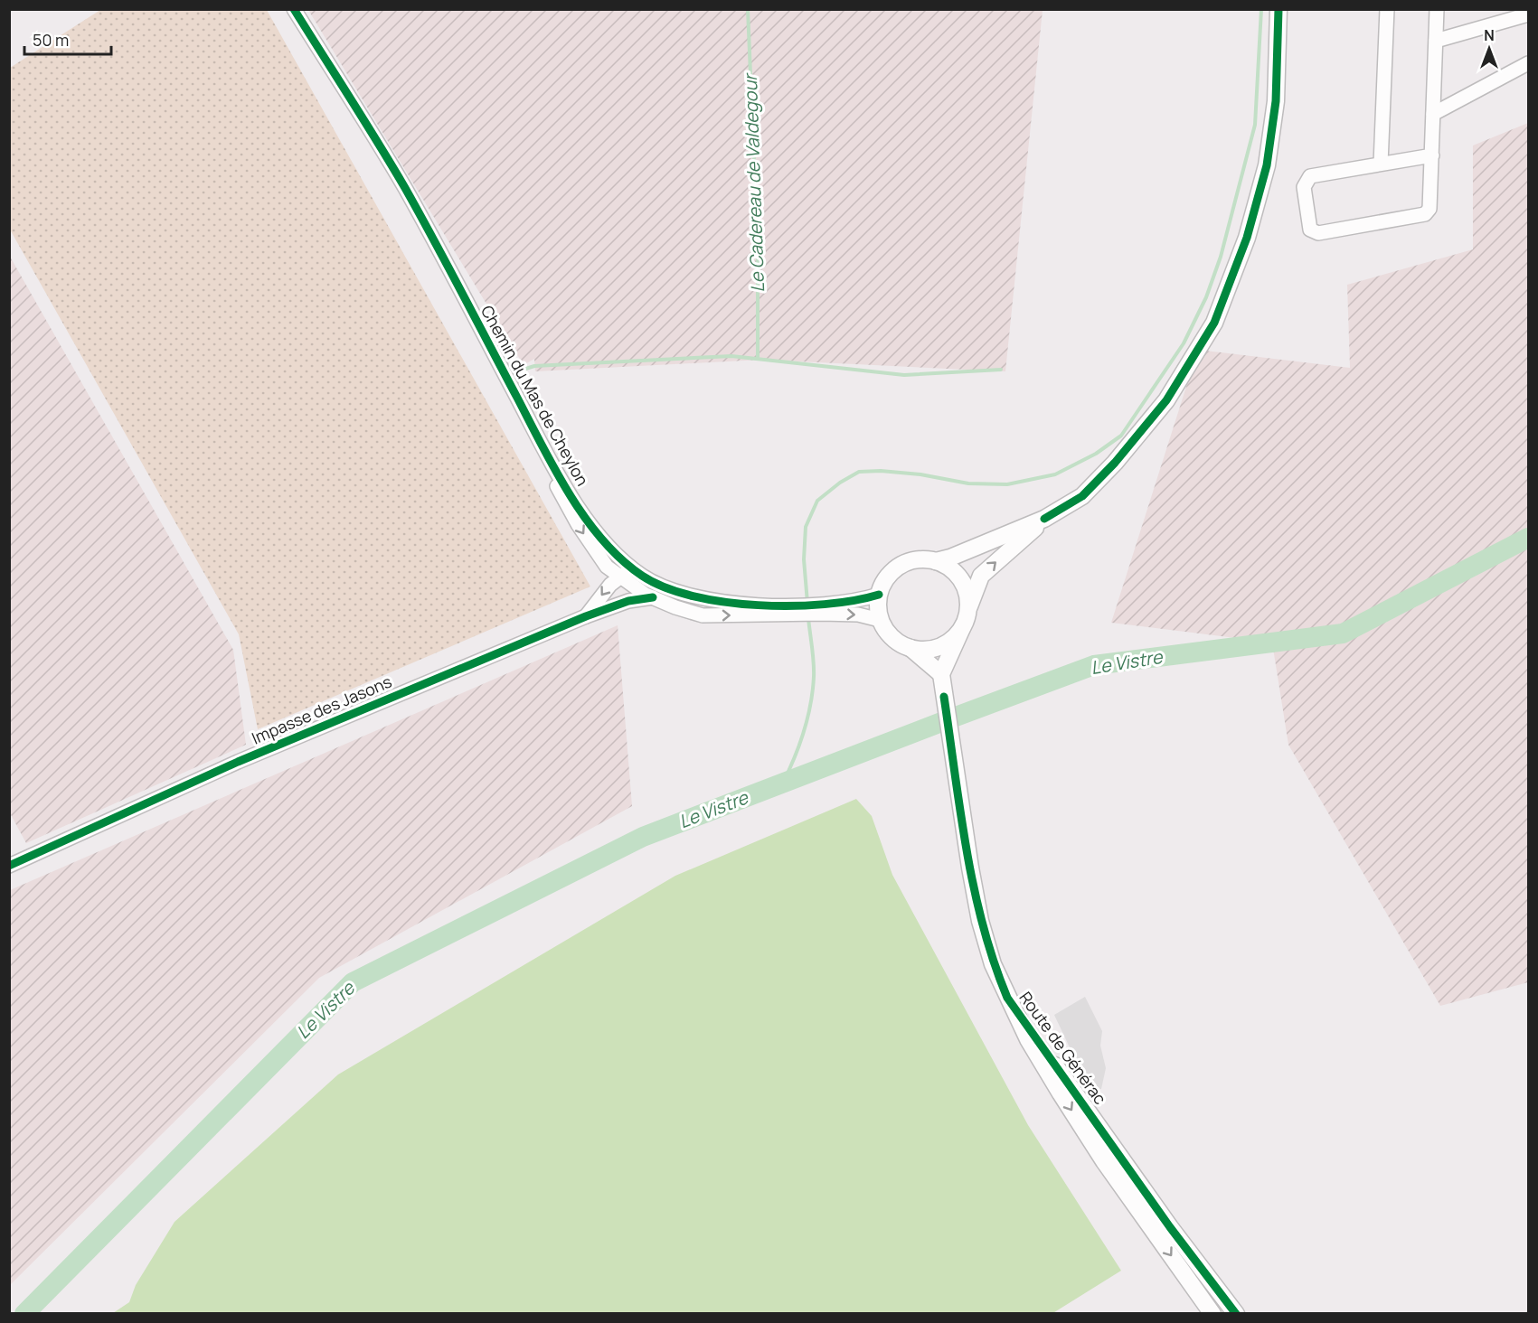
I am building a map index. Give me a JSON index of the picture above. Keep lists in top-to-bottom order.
{
  "streets": {
    "street": ["Chemin du Mas de Cheylon", "Impasse des Jasons", "Route de Générac"]
  },
  "crossings": [
    ["Chemin du Mas de Cheylon", "Impasse des Jasons"]
  ],
  "water": ["Le Cadereau de Valdegour", "Le Vistre"],
  "scale_bar": "50 m",
  "north": "top"
}
